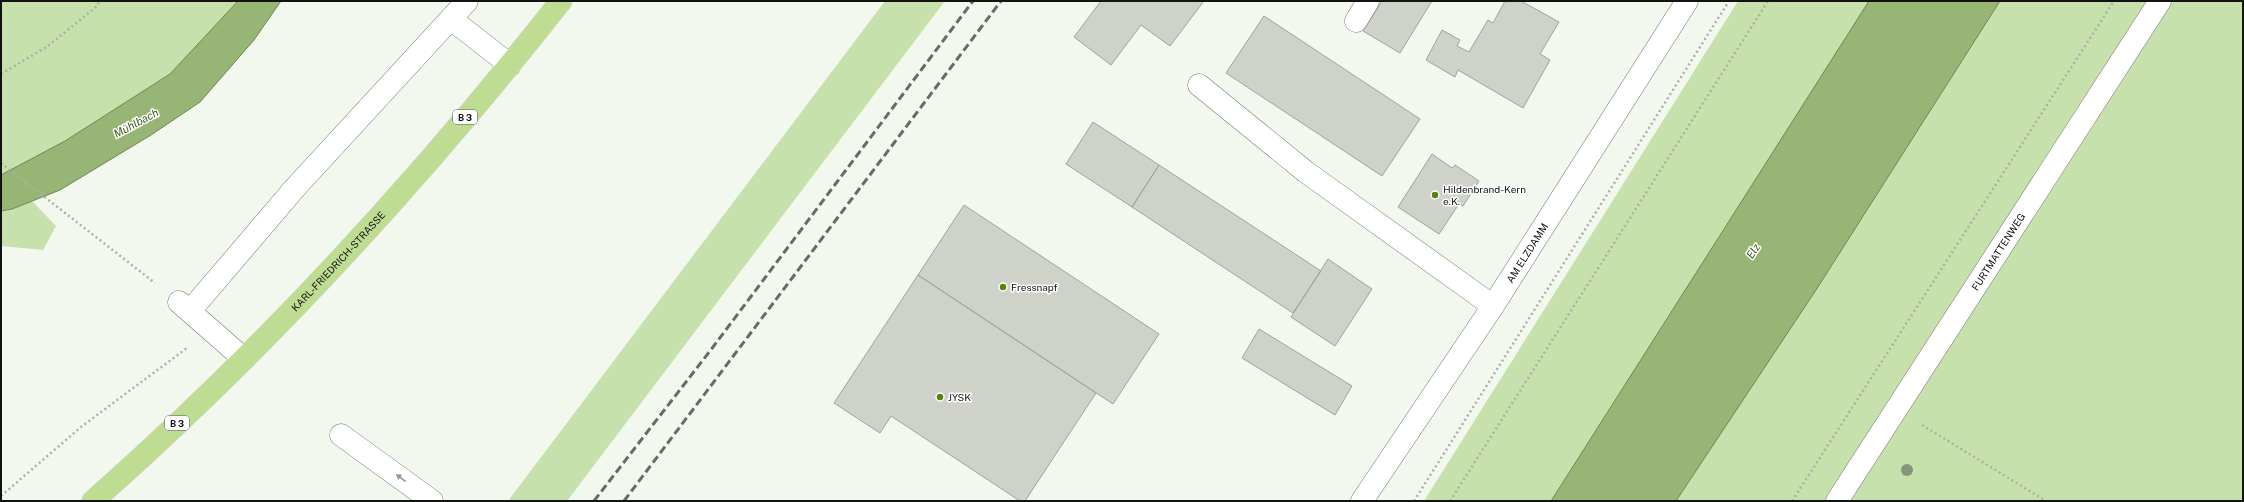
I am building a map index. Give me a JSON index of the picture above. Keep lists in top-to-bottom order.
{
  "streets": {
    "main road": ["B 3", "KARL-FRIEDRICH-STRASSE"],
    "street": ["FURTMATTENWEG", "AM ELZDAMM"]
  },
  "water": ["Mühlbach", "Elz"],
  "places": ["Hildenbrand-Kern e.K.", "Fressnapf", "JYSK"]
}
